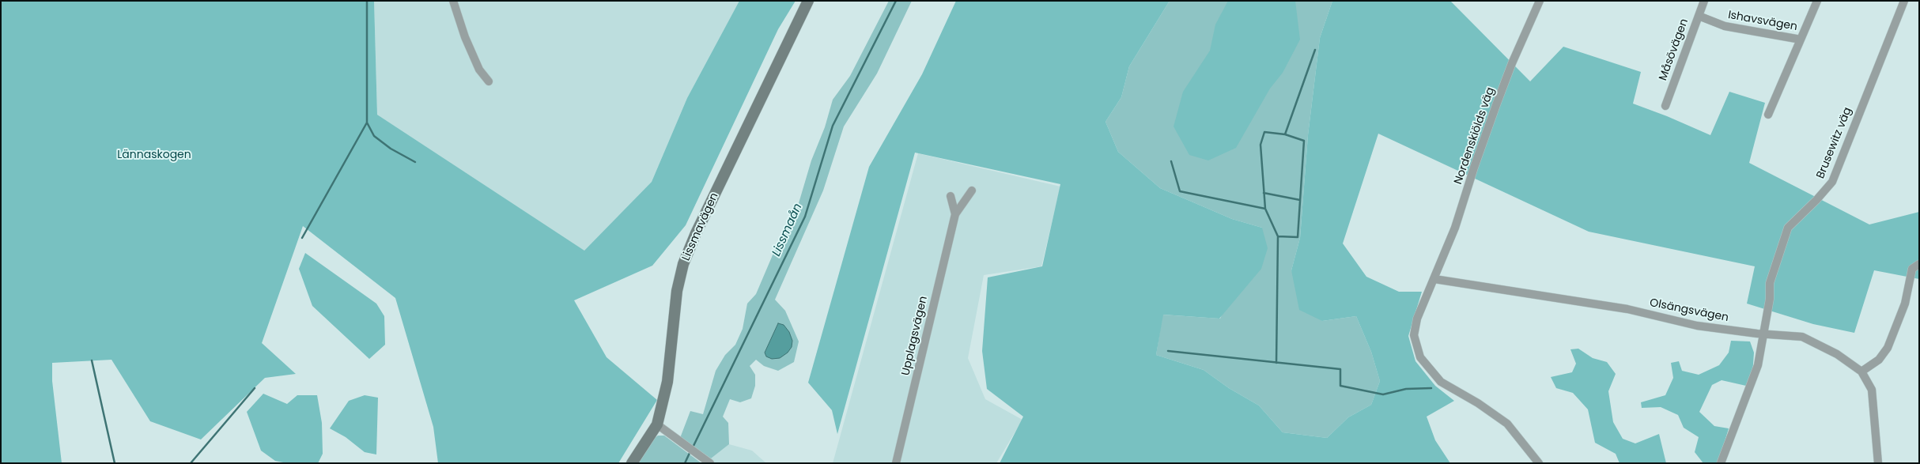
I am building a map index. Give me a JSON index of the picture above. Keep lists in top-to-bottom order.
{
  "streets": {
    "street": [
      "Ishavsvägen",
      "Måsövägen",
      "Nordenskiölds väg",
      "Brusewitz väg",
      "Lissmavägen",
      "Olsängsvägen",
      "Upplagsvägen"
    ]
  },
  "crossings": [
    ["Ishavsvägen", "Måsövägen"],
    ["Nordenskiölds väg", "Olsängsvägen"],
    ["Brusewitz väg", "Olsängsvägen"]
  ],
  "water": ["Lissmaån"],
  "parks": ["Lännaskogen"]
}
